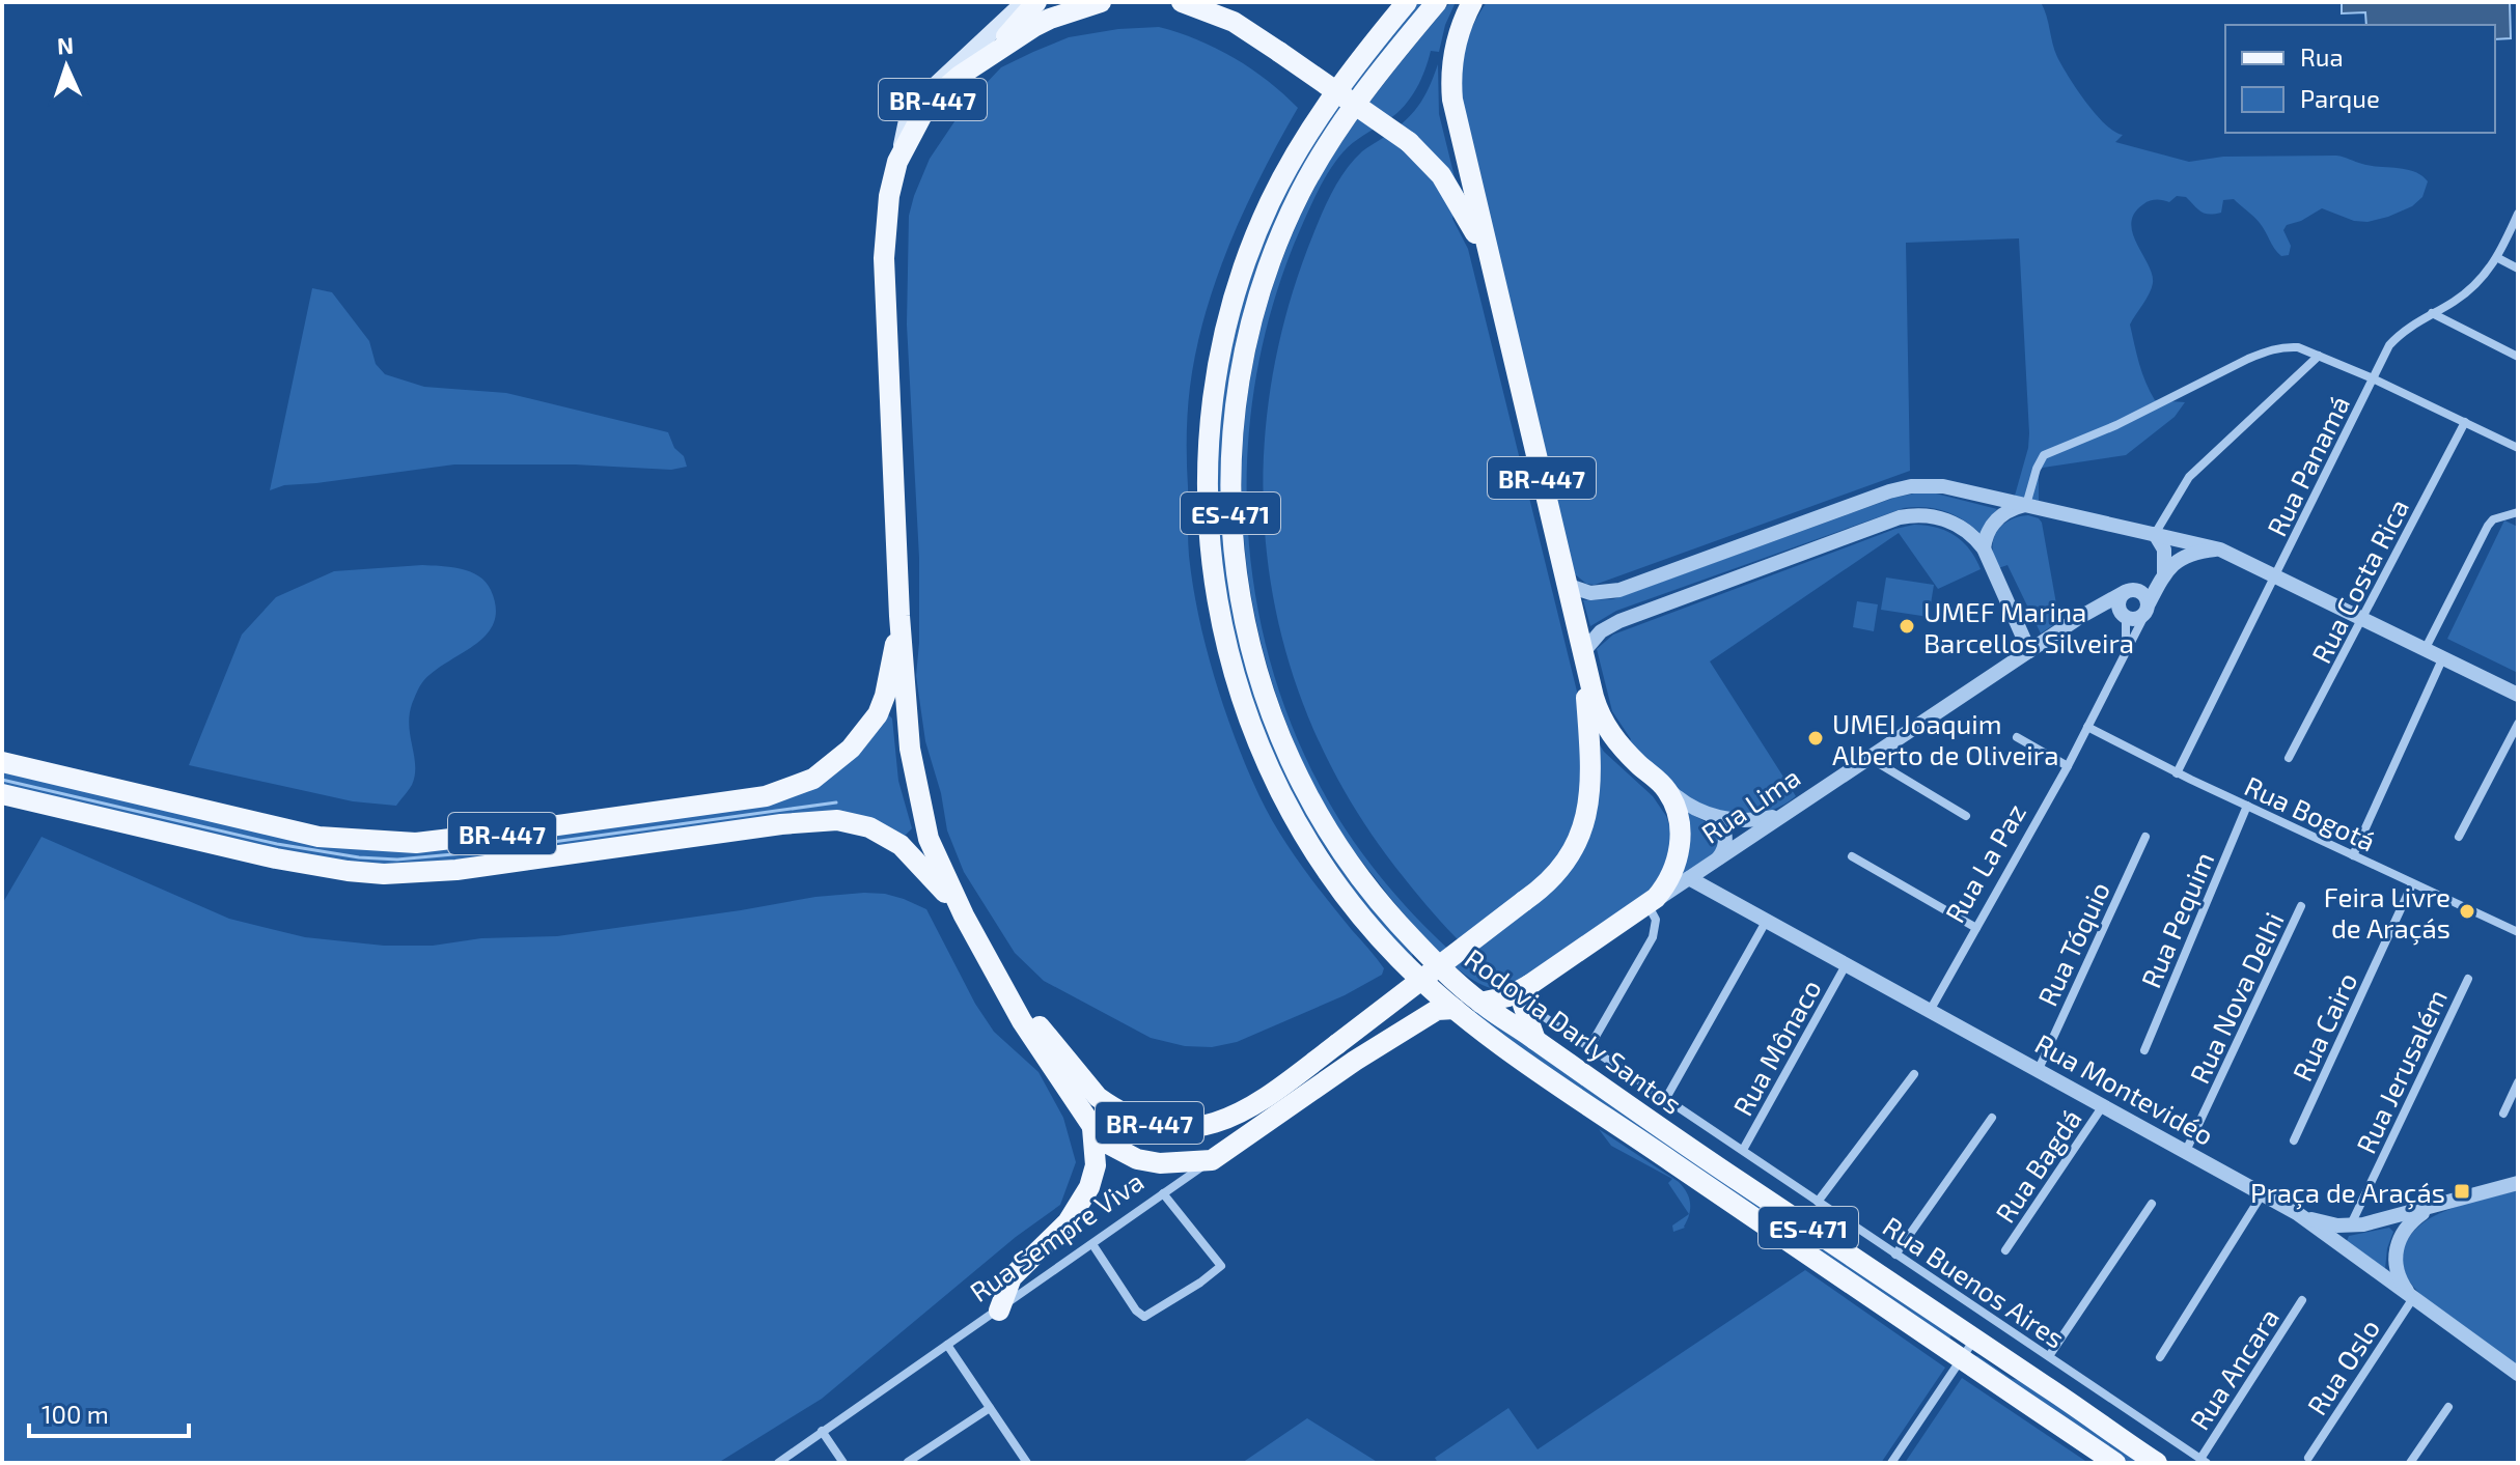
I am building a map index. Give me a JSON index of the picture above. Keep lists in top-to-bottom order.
{
  "streets": {
    "main road": [
      "BR-447",
      "ES-471",
      "Rua Lima",
      "Rodovia Darly Santos",
      "Rua Sempre Viva"
    ],
    "street": [
      "Rua Panamá",
      "Rua Costa Rica",
      "Rua Bogotá",
      "Rua La Paz",
      "Rua Pequim",
      "Rua Tóquio",
      "Rua Nova Delhi",
      "Rua Cairo",
      "Rua Mônaco",
      "Rua Jerusalém",
      "Rua Montevidéo",
      "Rua Bagdá",
      "Rua Buenos Aires",
      "Rua Oslo",
      "Rua Ancara"
    ]
  },
  "crossings": [
    ["BR-447", "Rua Sempre Viva"],
    ["Rua Panamá", "Rua Bogotá"],
    ["Rua Lima", "Rua La Paz"],
    ["Rua Lima", "Rodovia Darly Santos"],
    ["Rua Lima", "Rua Montevidéo"],
    ["Rua Lima", "Rua Buenos Aires"],
    ["Rua Bogotá", "Rua La Paz"],
    ["Rua Bogotá", "Rua Pequim"],
    ["Rua Bogotá", "Rua Cairo"],
    ["Rua La Paz", "Rua Montevidéo"],
    ["Rua Tóquio", "Rua Montevidéo"],
    ["Rua Nova Delhi", "Rua Montevidéo"],
    ["Rodovia Darly Santos", "Rua Sempre Viva"],
    ["Rua Mônaco", "Rua Montevidéo"],
    ["Rua Mônaco", "Rua Buenos Aires"],
    ["Rua Montevidéo", "Rua Bagdá"],
    ["Rua Montevidéo", "Rua Oslo"],
    ["Rua Buenos Aires", "Rua Ancara"]
  ],
  "places": {
    "other": ["UMEF Marina Barcellos Silveira", "UMEI Joaquim Alberto de Oliveira", "Feira Livre de Araçás"],
    "transit": ["Praça de Araçás"]
  },
  "legend": ["Rua", "Parque"],
  "scale_bar": "100 m",
  "north": "top"
}
